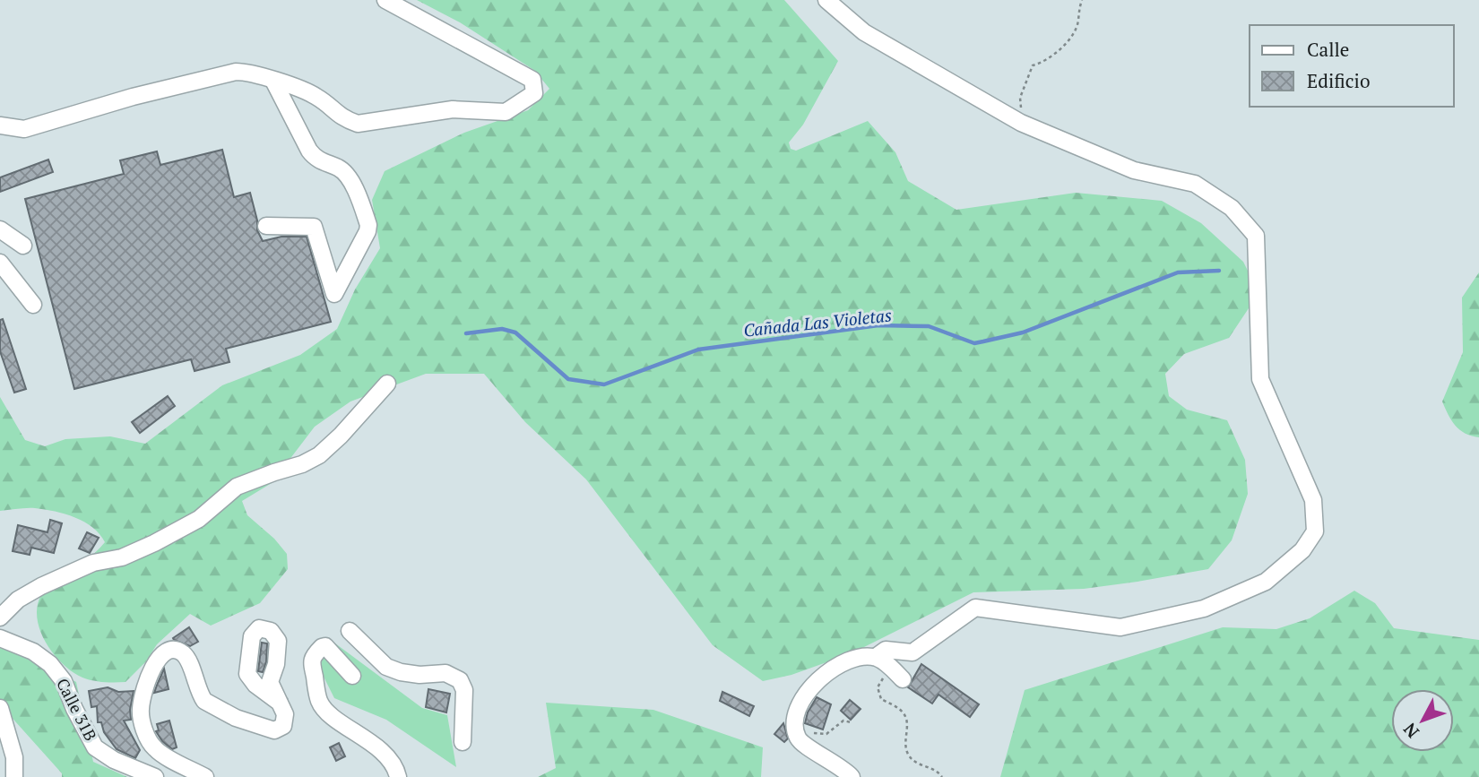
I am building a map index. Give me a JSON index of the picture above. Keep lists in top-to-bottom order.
{
  "streets": {
    "street": ["Calle 31B"]
  },
  "water": ["Cañada Las Violetas"],
  "legend": ["Calle", "Edificio"],
  "north": "bottom left"
}
